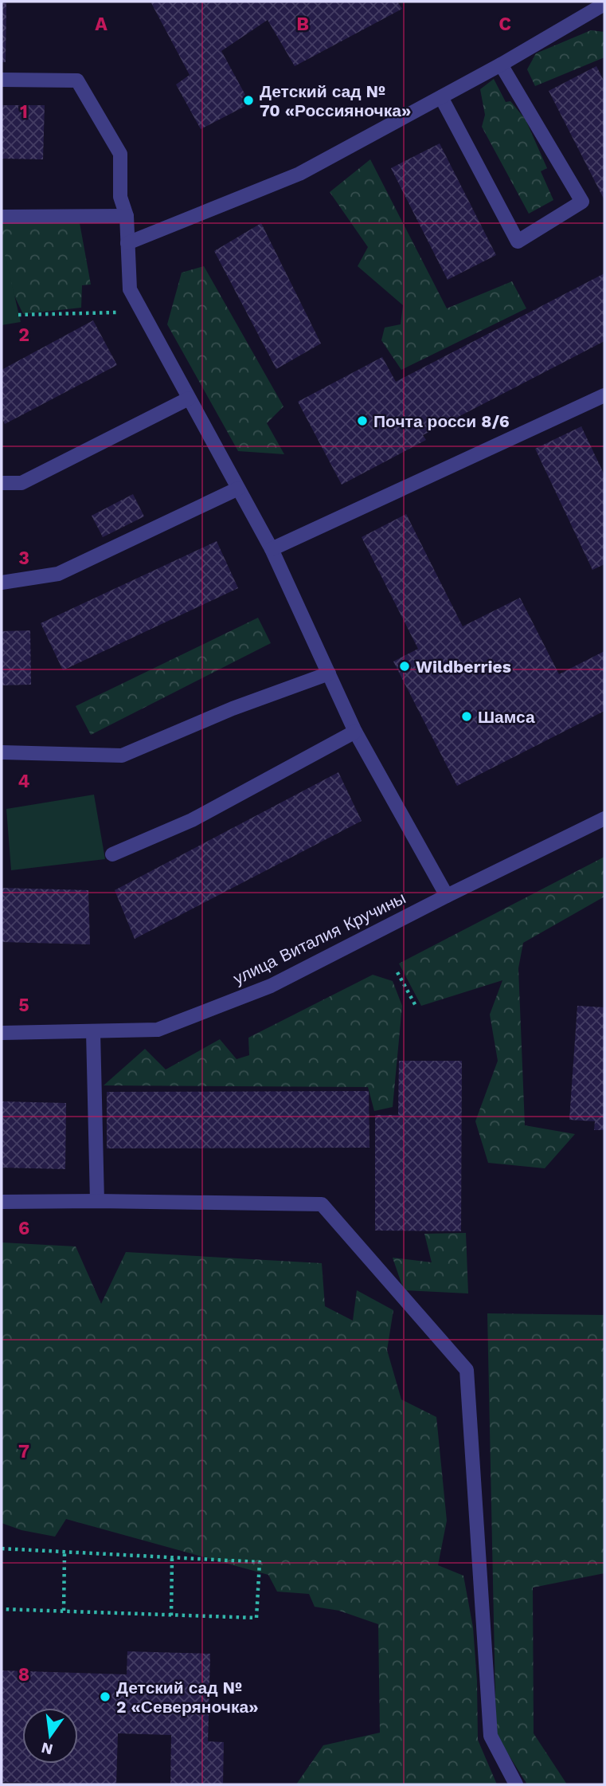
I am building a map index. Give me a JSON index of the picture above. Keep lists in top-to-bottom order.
{
  "streets": {
    "street": ["улица Виталия Кручины"]
  },
  "places": [
    "Детский сад № 70 «Россияночка»",
    "Почта росси 8/6",
    "Wildberries",
    "Шамса",
    "Детский сад № 2 «Северяночка»"
  ],
  "north": "bottom",
  "grid": {
    "columns": ["A", "B", "C"],
    "rows": [
      "1",
      "2",
      "3",
      "4",
      "5",
      "6",
      "7",
      "8"
    ]
  }
}
